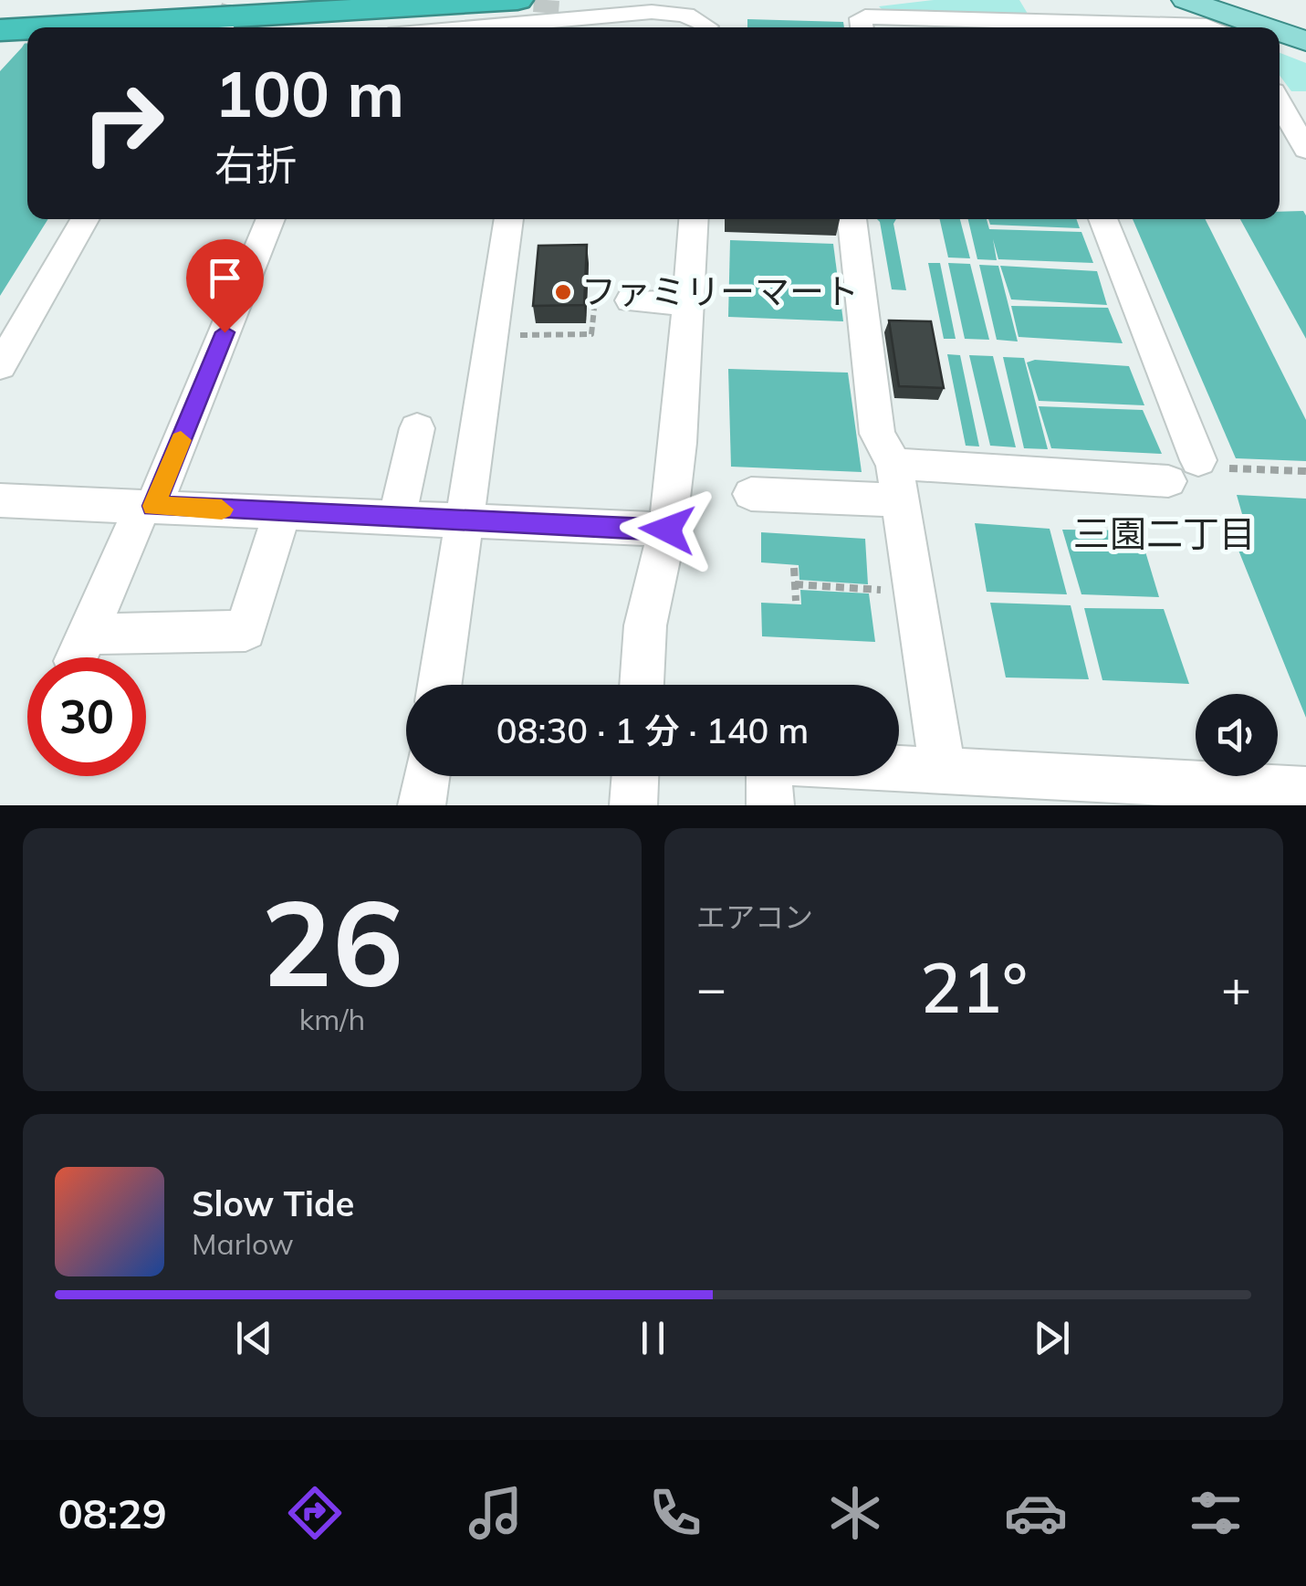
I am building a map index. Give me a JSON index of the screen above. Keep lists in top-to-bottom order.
{
  "districts": ["三園二丁目"],
  "places": ["ファミリーマート"],
  "page": {
    "turn": ["100 m", "右折"],
    "limit": "30",
    "trip": "08:30 · 1 分 · 140 m",
    "tile": [
      ["26", "km/h"],
      "エアコン"
    ],
    "heat": ["−", "21°", "+"],
    "song": ["Slow Tide", "Marlow"],
    "tabs": "08:29"
  }
}
